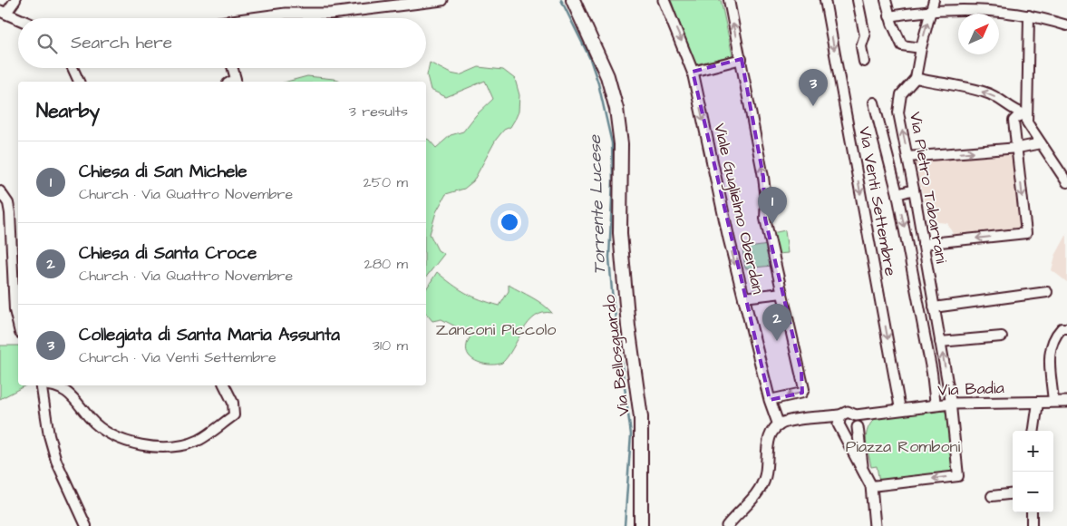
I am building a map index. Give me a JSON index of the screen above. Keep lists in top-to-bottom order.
{
  "streets": {
    "main road": ["Via Bellosguardo"],
    "street": [
      "Via Pietro Tabarrani",
      "Via Venti Settembre",
      "Viale Guglielmo Oberdan",
      "Via Badia"
    ]
  },
  "crossings": [
    ["Via Pietro Tabarrani", "Via Badia"],
    ["Via Venti Settembre", "Via Badia"],
    ["Viale Guglielmo Oberdan", "Via Badia"]
  ],
  "water": ["Torrente Lucese"],
  "parks": ["Zanconi Piccolo", "Piazza Romboni"],
  "north": "top right",
  "page": {
    "search": "Search here",
    "pins": ["3", "1", "2"],
    "heading": ["Nearby", "3 results"],
    "list": [
      {
        "mark": "1",
        "name": "Chiesa di San Michele",
        "note": "Church · Via Quattro Novembre",
        "value": "250 m"
      },
      {
        "mark": "2",
        "name": "Chiesa di Santa Croce",
        "note": "Church · Via Quattro Novembre",
        "value": "280 m"
      },
      {
        "mark": "3",
        "name": "Collegiata di Santa Maria Assunta",
        "note": "Church · Via Venti Settembre",
        "value": "310 m"
      }
    ],
    "map_buttons": ["+", "−"]
  }
}
